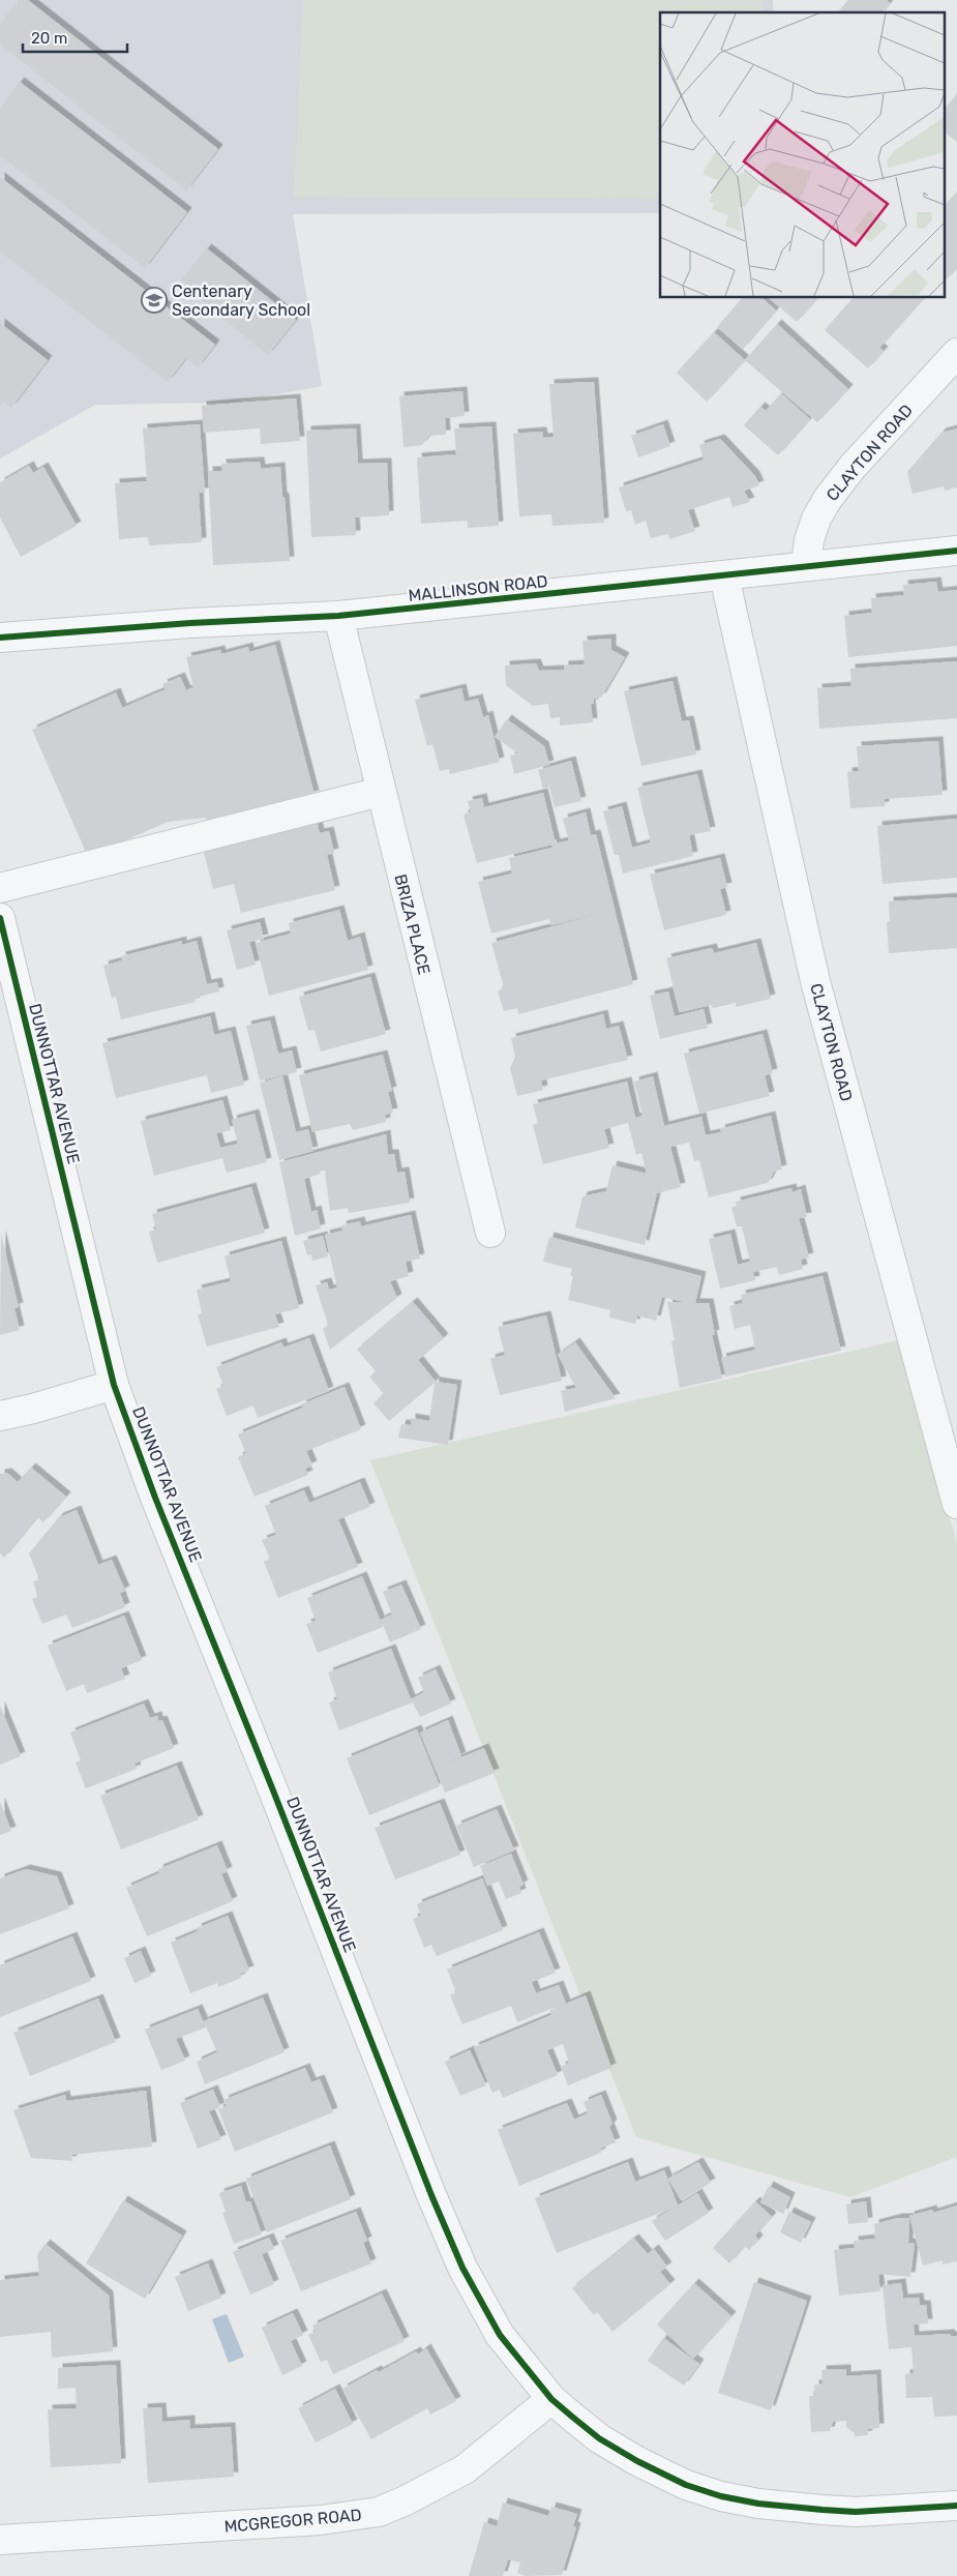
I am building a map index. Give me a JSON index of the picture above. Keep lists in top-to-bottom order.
{
  "streets": {
    "street": [
      "CLAYTON ROAD",
      "MALLINSON ROAD",
      "BRIZA PLACE",
      "DUNNOTTAR AVENUE",
      "MCGREGOR ROAD"
    ]
  },
  "crossings": [
    ["CLAYTON ROAD", "MALLINSON ROAD"],
    ["MALLINSON ROAD", "BRIZA PLACE"],
    ["DUNNOTTAR AVENUE", "MCGREGOR ROAD"]
  ],
  "places": {
    "school or university": ["Centenary Secondary School"]
  },
  "scale_bar": "20 m"
}
